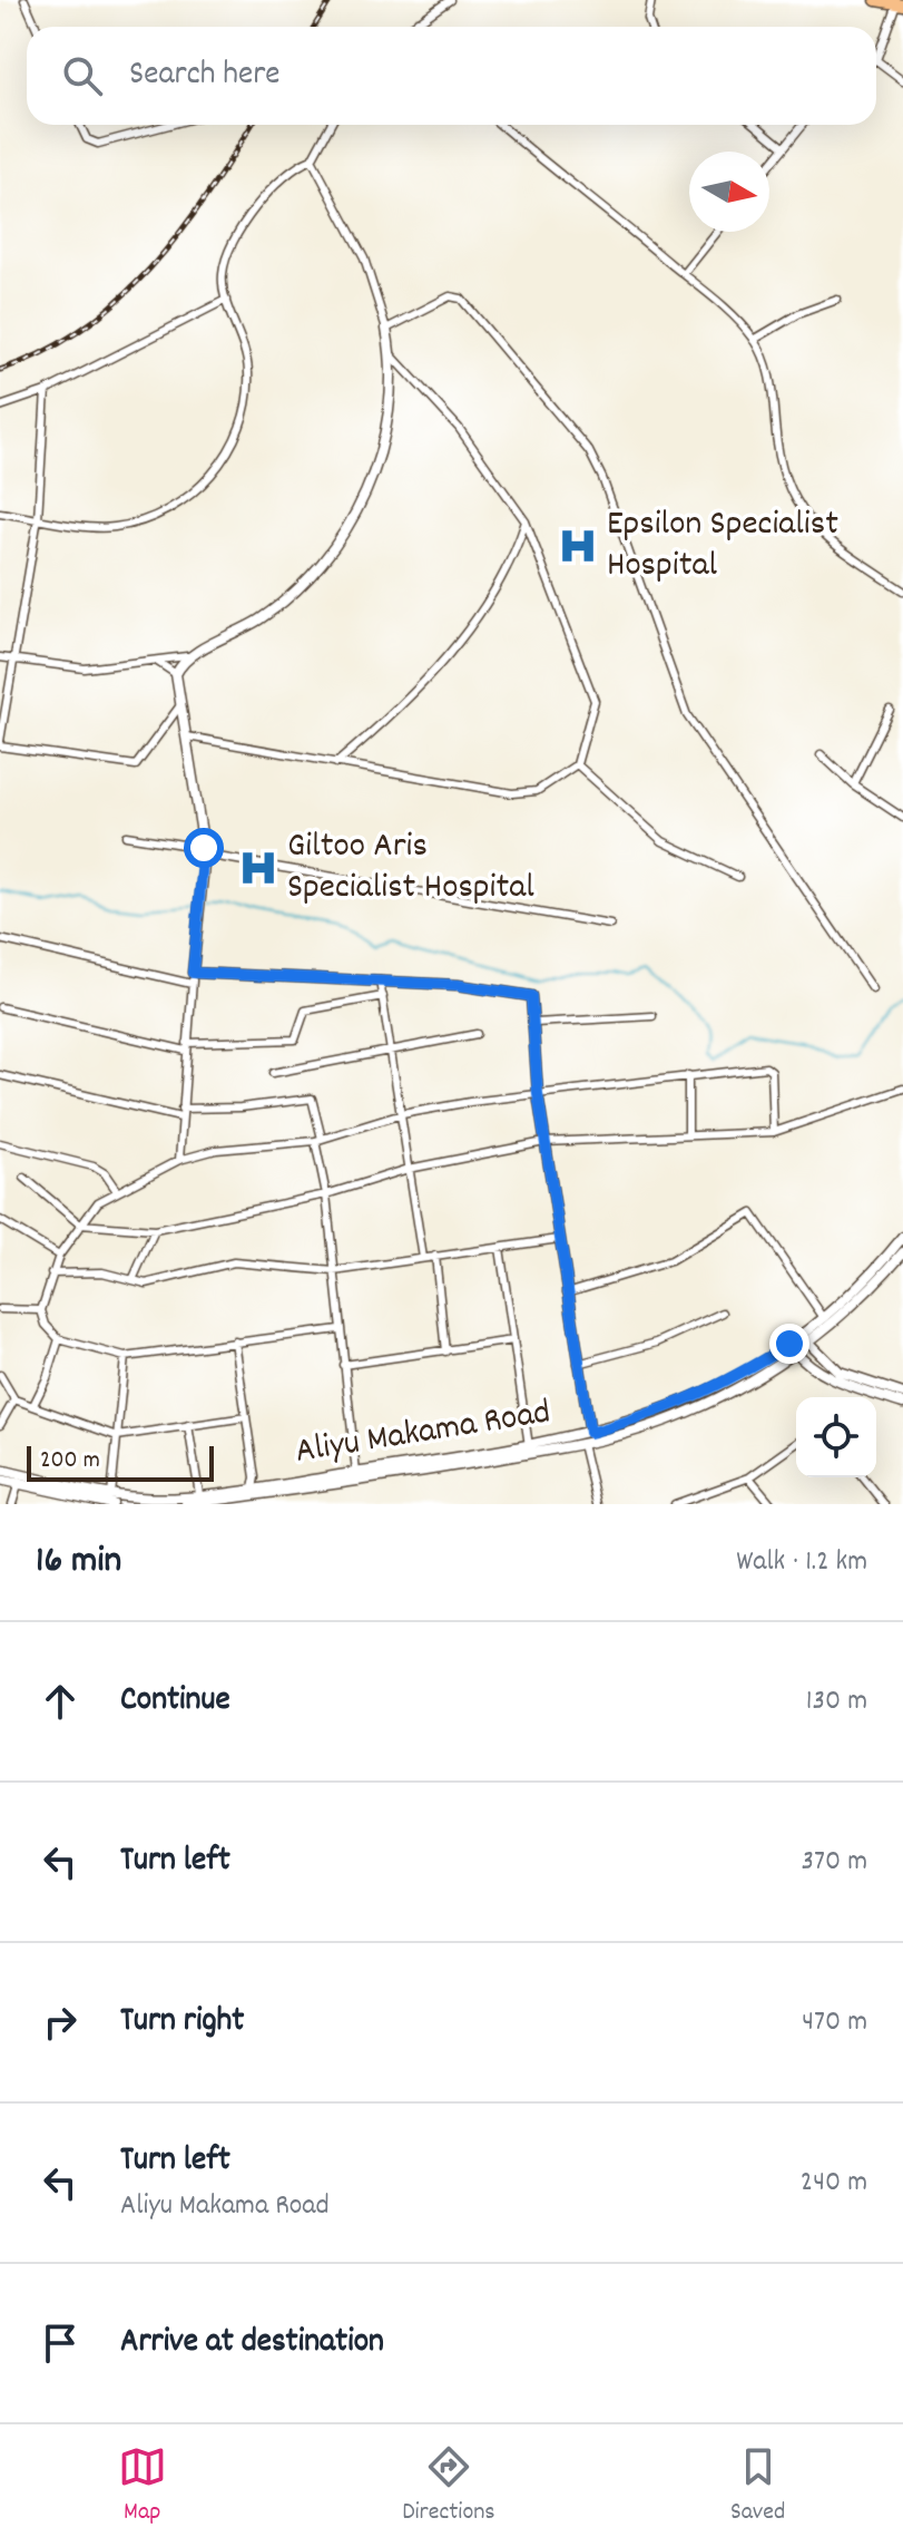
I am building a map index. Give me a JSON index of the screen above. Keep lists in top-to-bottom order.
{
  "streets": {
    "street": ["Aliyu Makama Road"]
  },
  "places": {
    "hospital": ["Epsilon Specialist Hospital", "Giltoo Aris Specialist Hospital"]
  },
  "scale_bar": "200 m",
  "north": "right",
  "page": {
    "search": "Search here",
    "scale": "200 m",
    "heading": ["16 min", "Walk · 1.2 km"],
    "list": [
      ["Continue", "130 m"],
      ["Turn left", "370 m"],
      ["Turn right", "470 m"],
      ["Turn left", "Aliyu Makama Road", "240 m"],
      "Arrive at destination"
    ],
    "nav": ["Map", "Directions", "Saved"]
  }
}
